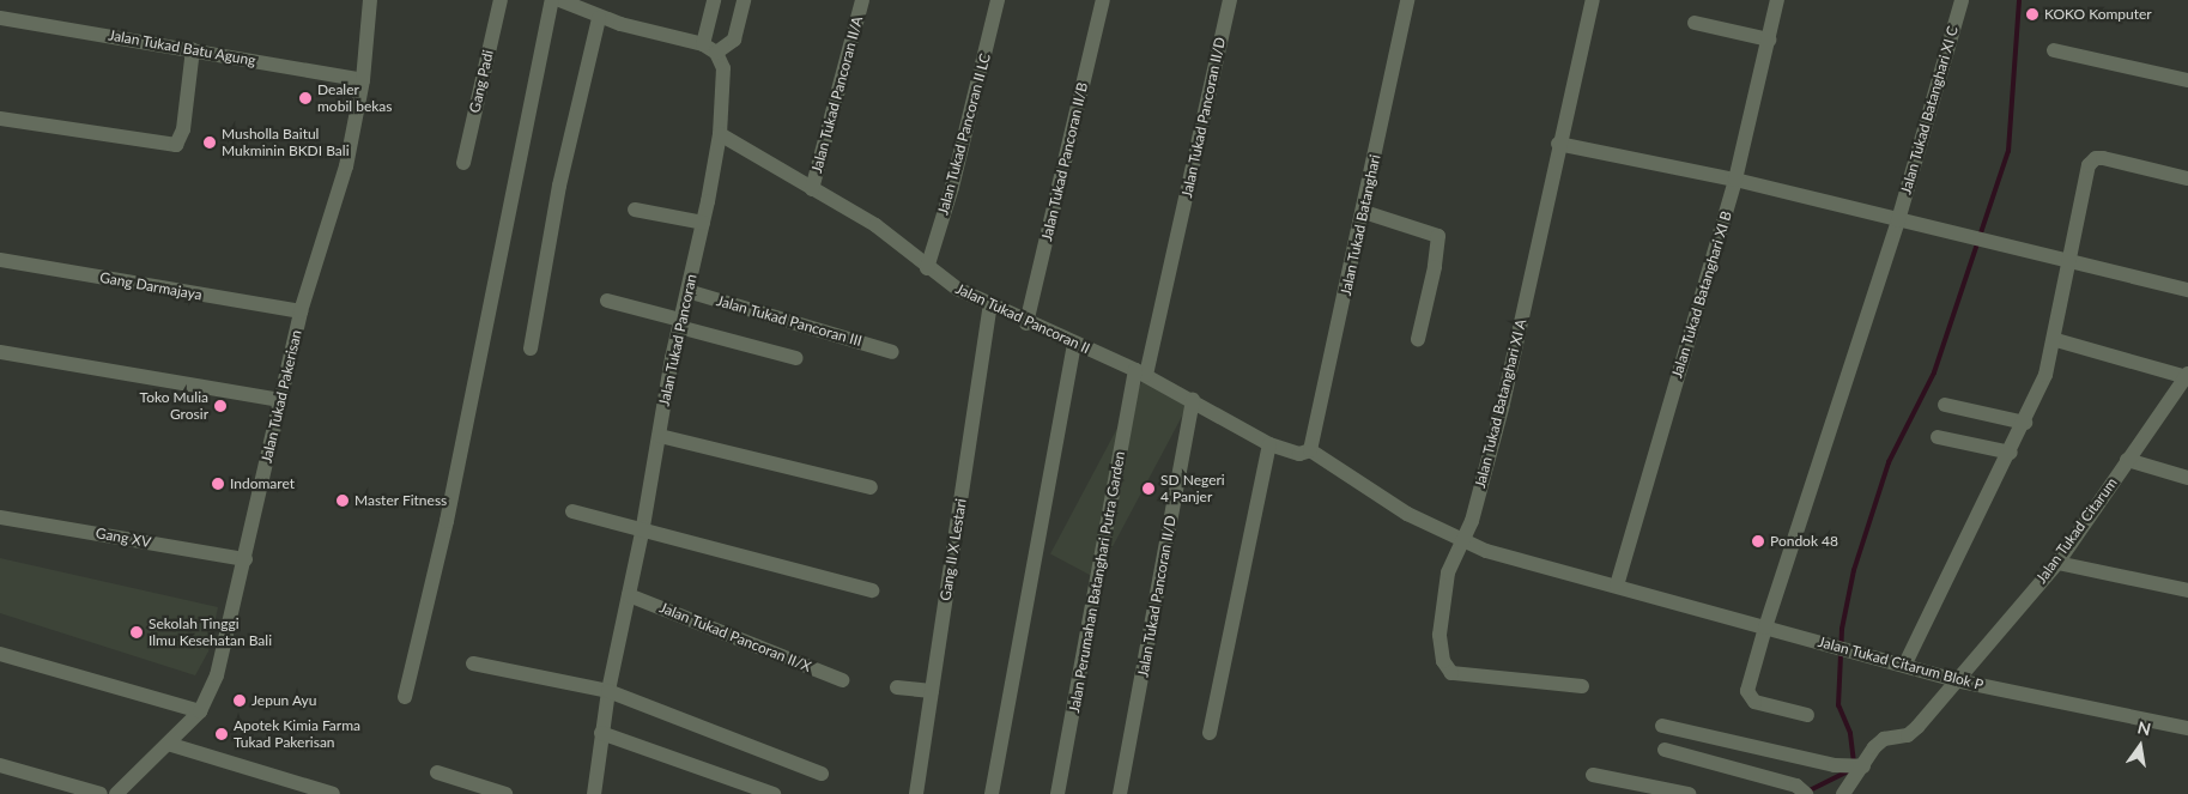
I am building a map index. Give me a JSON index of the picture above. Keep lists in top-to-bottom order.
{
  "streets": {
    "street": [
      "Jalan Tukad Batu Agung",
      "Gang Padi",
      "Jalan Tukad Pancoran II/A",
      "Jalan Tukad Batanghari XI C",
      "Jalan Tukad Pancoran II/D",
      "Jalan Tukad Pancoran II LC",
      "Jalan Tukad Pancoran II/B",
      "Jalan Tukad Batanghari",
      "Gang Darmajaya",
      "Jalan Tukad Batanghari XI B",
      "Jalan Tukad Pancoran II",
      "Jalan Tukad Pancoran III",
      "Jalan Tukad Pancoran",
      "Jalan Tukad Pakerisan",
      "Jalan Tukad Batanghari XI A",
      "Jalan Tukad Citarum",
      "Gang XV",
      "Gang II X Lestari",
      "Jalan Perumahan Batanghari Putra Garden",
      "Jalan Tukad Pancoran II/X",
      "Jalan Tukad Citarum Blok P"
    ]
  },
  "crossings": [
    ["Jalan Tukad Batu Agung", "Jalan Tukad Pakerisan"],
    ["Jalan Tukad Pancoran II/A", "Jalan Tukad Pancoran II"],
    ["Jalan Tukad Batanghari XI C", "Jalan Tukad Citarum Blok P"],
    ["Jalan Tukad Pancoran II/D", "Jalan Tukad Pancoran II"],
    ["Jalan Tukad Pancoran II/D", "Jalan Perumahan Batanghari Putra Garden"],
    ["Jalan Tukad Pancoran II LC", "Jalan Tukad Pancoran II"],
    ["Jalan Tukad Pancoran II/B", "Jalan Tukad Pancoran II"],
    ["Jalan Tukad Batanghari", "Jalan Tukad Pancoran II"],
    ["Jalan Tukad Batanghari", "Jalan Tukad Citarum Blok P"],
    ["Gang Darmajaya", "Jalan Tukad Pakerisan"],
    ["Jalan Tukad Batanghari XI B", "Jalan Tukad Citarum Blok P"],
    ["Jalan Tukad Pancoran II", "Jalan Tukad Pancoran"],
    ["Jalan Tukad Pancoran II", "Gang II X Lestari"],
    ["Jalan Tukad Pancoran II", "Jalan Perumahan Batanghari Putra Garden"],
    ["Jalan Tukad Pancoran II", "Jalan Tukad Citarum Blok P"],
    ["Jalan Tukad Pancoran III", "Jalan Tukad Pancoran"],
    ["Jalan Tukad Pancoran", "Jalan Tukad Pancoran II/X"],
    ["Jalan Tukad Pakerisan", "Gang XV"],
    ["Jalan Tukad Batanghari XI A", "Jalan Tukad Citarum Blok P"],
    ["Jalan Tukad Citarum", "Jalan Tukad Citarum Blok P"]
  ],
  "places": [
    "KOKO Komputer",
    "Dealer mobil bekas",
    "Musholla Baitul Mukminin BKDI Bali",
    "Toko Mulia Grosir",
    "Indomaret",
    "SD Negeri 4 Panjer",
    "Master Fitness",
    "Pondok 48",
    "Sekolah Tinggi Ilmu Kesehatan Bali",
    "Jepun Ayu",
    "Apotek Kimia Farma Tukad Pakerisan"
  ],
  "north": "top"
}
